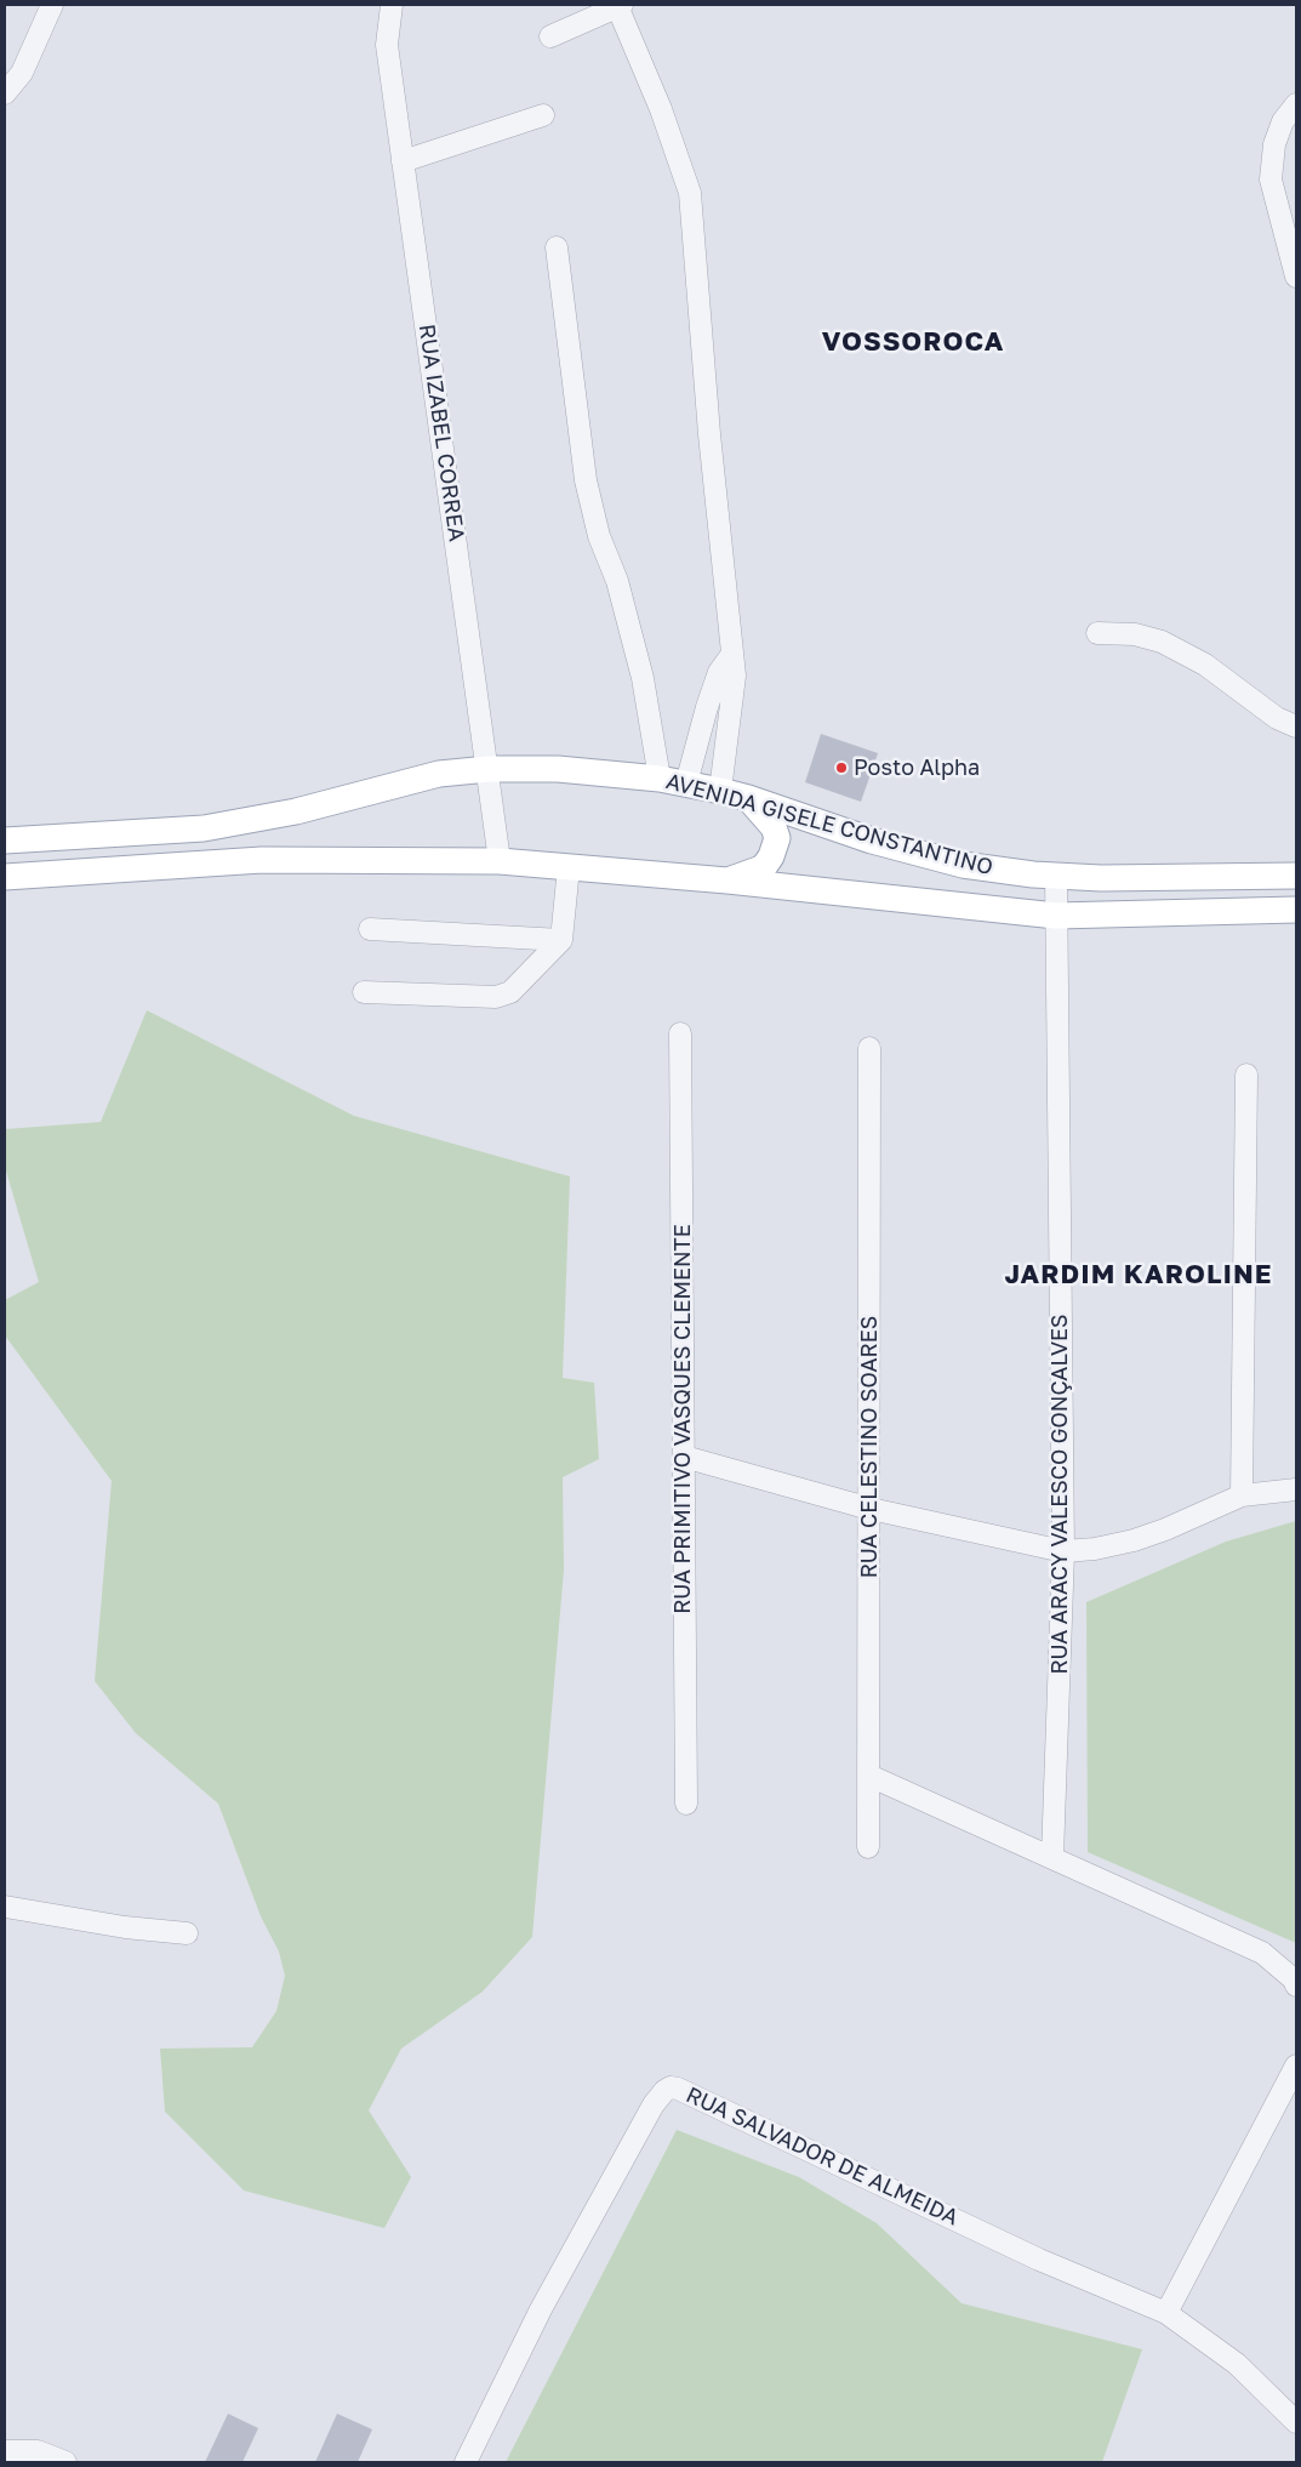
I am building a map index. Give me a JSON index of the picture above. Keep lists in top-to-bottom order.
{
  "streets": {
    "main road": ["AVENIDA GISELE CONSTANTINO"],
    "street": [
      "RUA IZABEL CORREA",
      "RUA PRIMITIVO VASQUES CLEMENTE",
      "RUA CELESTINO SOARES",
      "RUA ARACY VALESCO GONÇALVES",
      "RUA SALVADOR DE ALMEIDA"
    ]
  },
  "crossings": [
    ["RUA IZABEL CORREA", "AVENIDA GISELE CONSTANTINO"],
    ["AVENIDA GISELE CONSTANTINO", "RUA ARACY VALESCO GONÇALVES"]
  ],
  "districts": ["VOSSOROCA", "JARDIM KAROLINE"],
  "places": ["Posto Alpha"]
}
